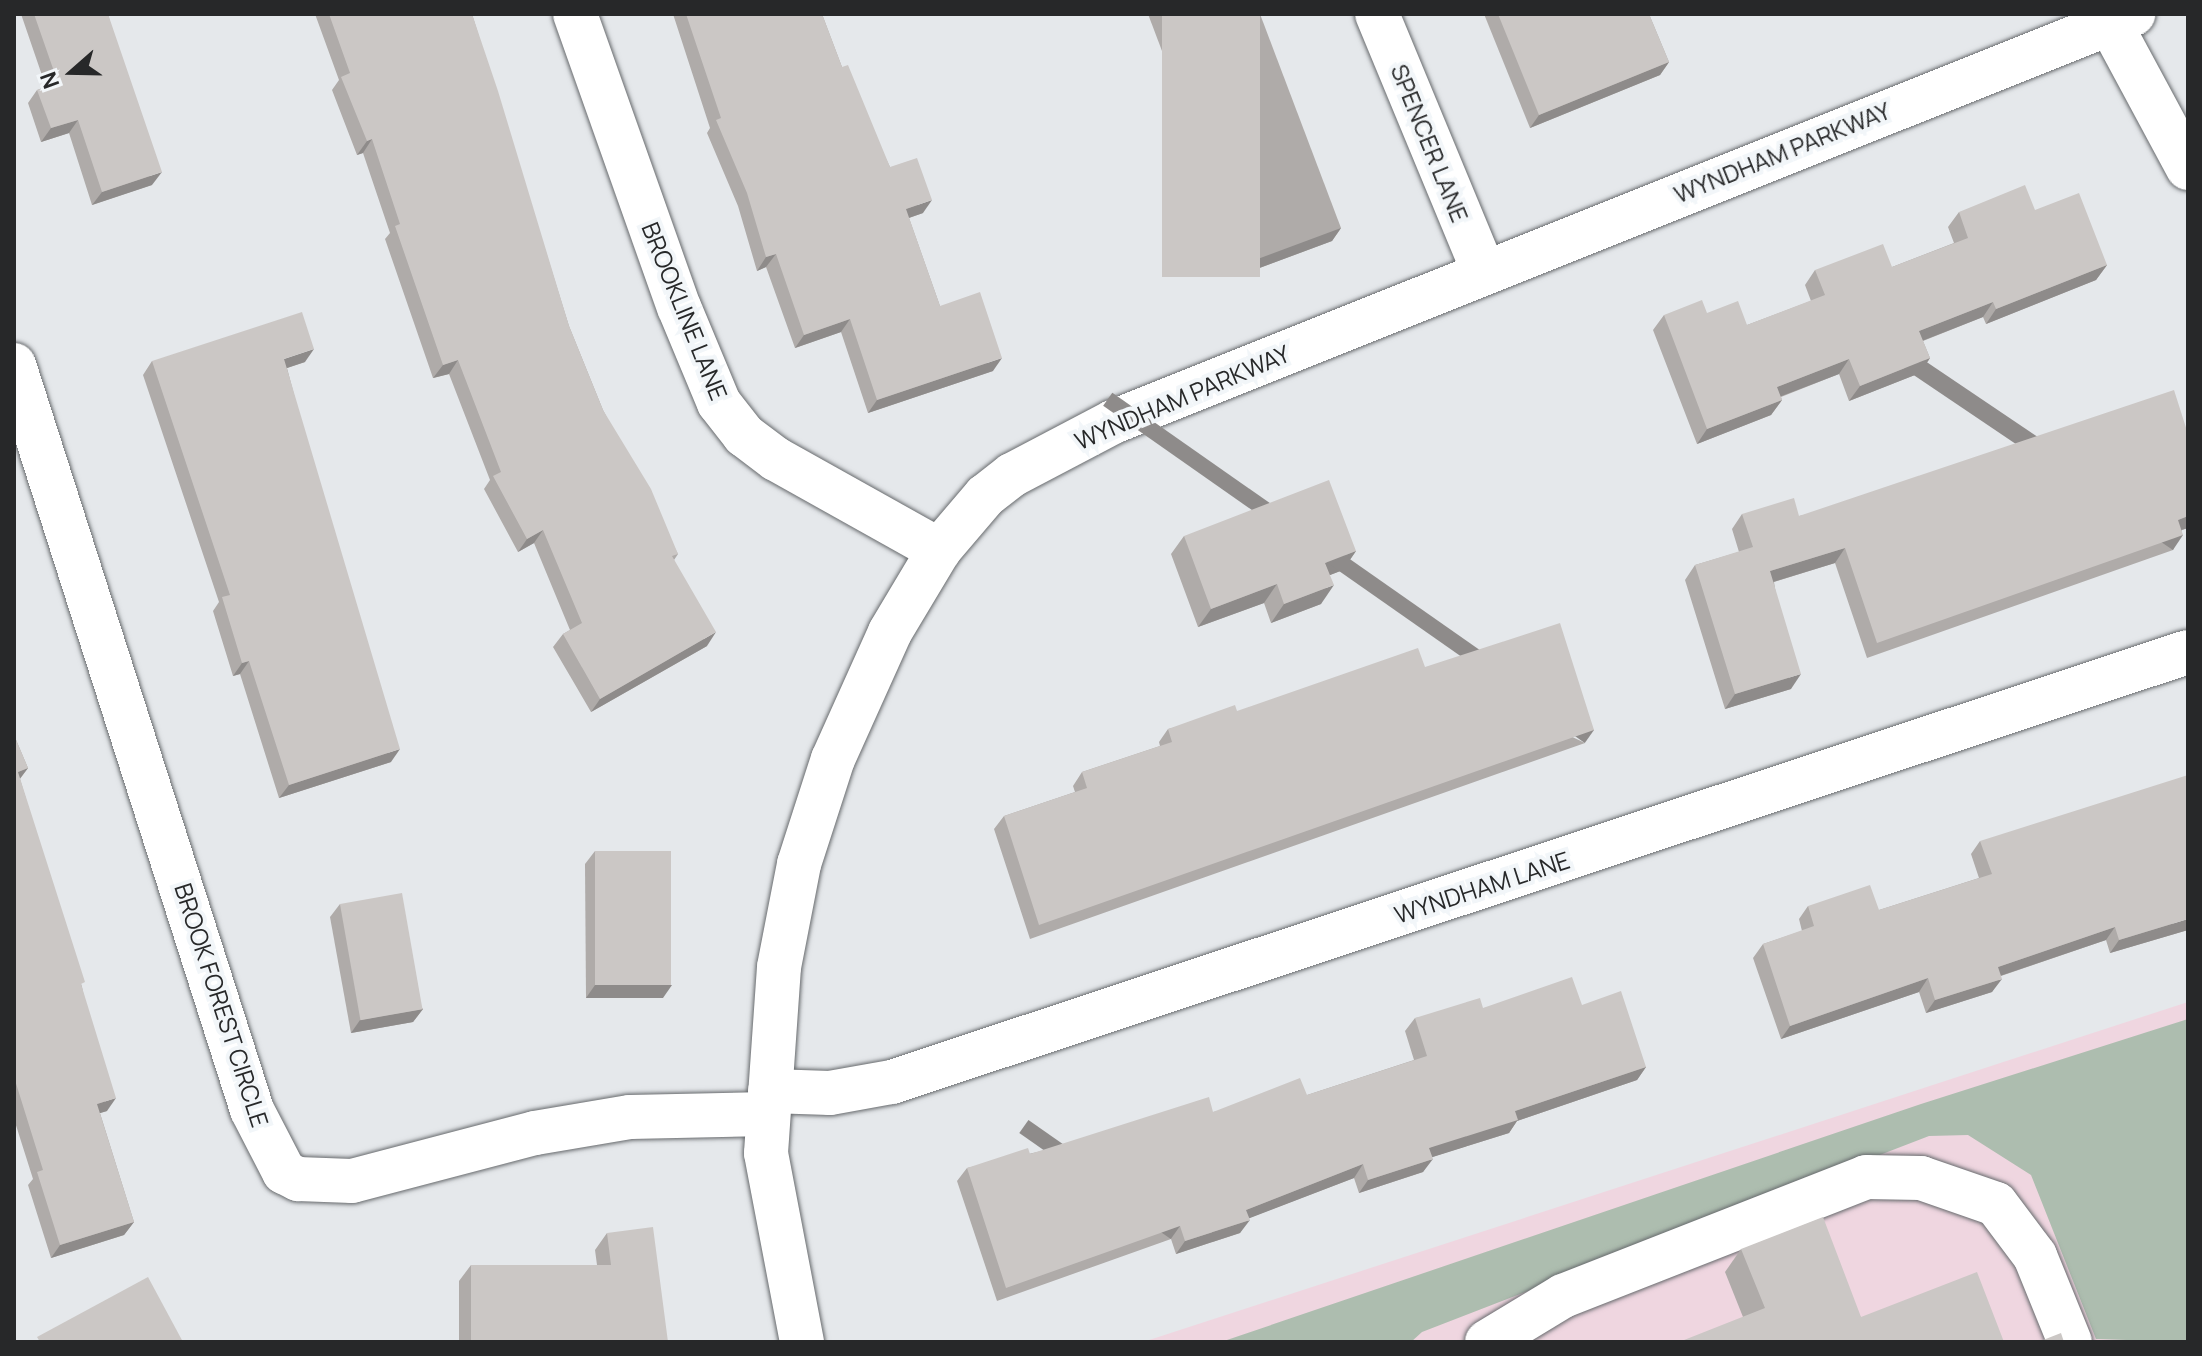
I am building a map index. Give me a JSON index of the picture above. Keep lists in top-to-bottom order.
{
  "streets": {
    "street": [
      "SPENCER LANE",
      "WYNDHAM PARKWAY",
      "BROOKLINE LANE",
      "WYNDHAM LANE",
      "BROOK FOREST CIRCLE"
    ]
  },
  "crossings": [
    ["SPENCER LANE", "WYNDHAM PARKWAY"],
    ["WYNDHAM PARKWAY", "BROOKLINE LANE"],
    ["WYNDHAM PARKWAY", "WYNDHAM LANE"],
    ["WYNDHAM PARKWAY", "BROOK FOREST CIRCLE"],
    ["WYNDHAM LANE", "BROOK FOREST CIRCLE"]
  ],
  "north": "left"
}
